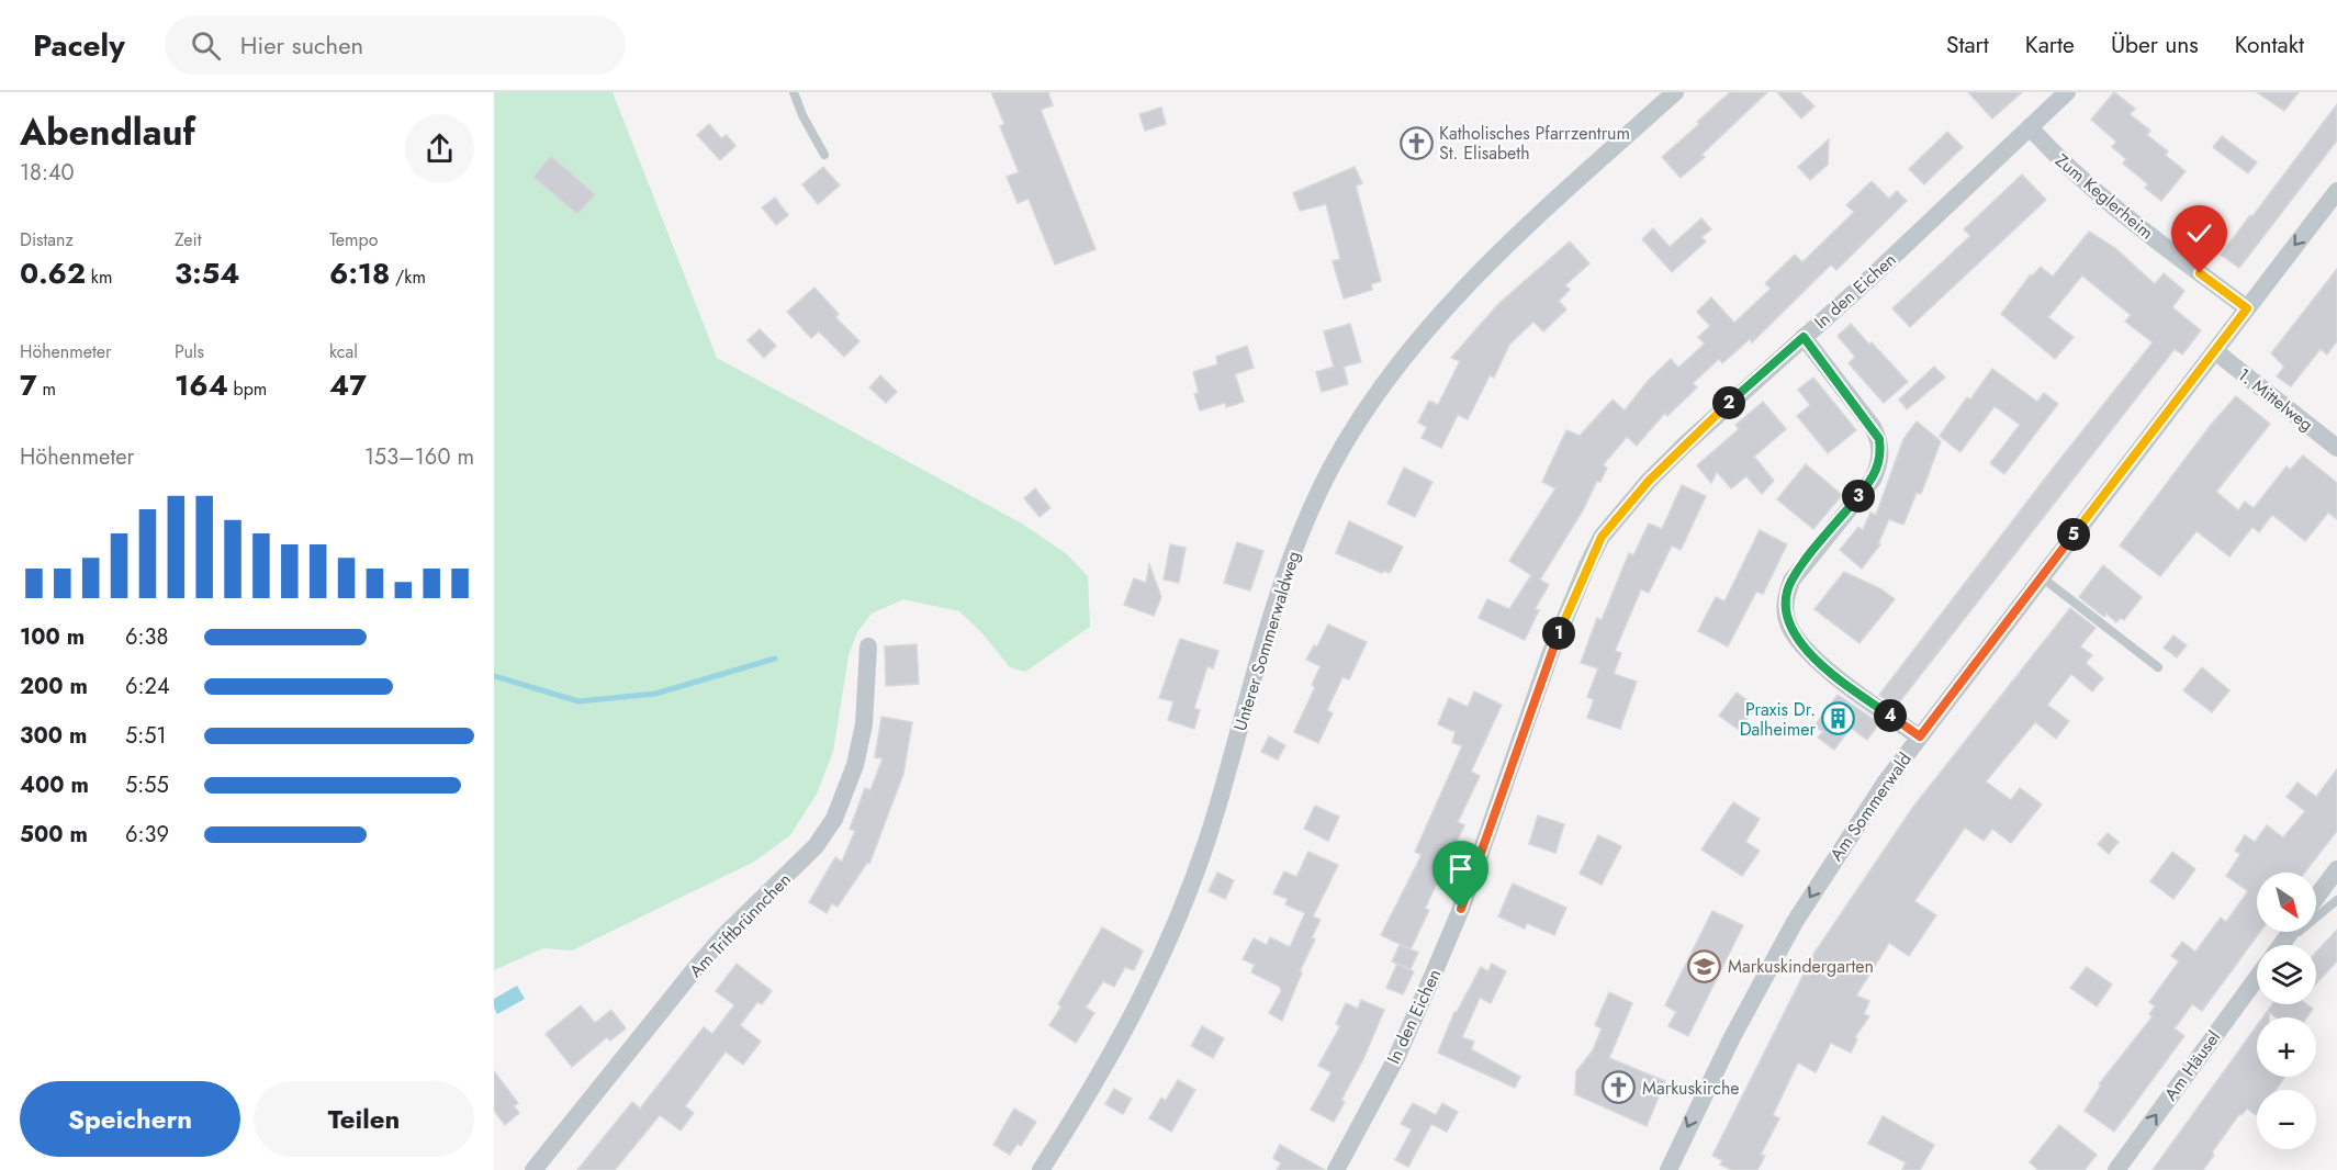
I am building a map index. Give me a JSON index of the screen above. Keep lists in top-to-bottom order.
{
  "streets": {
    "street": [
      "Zum Keglerheim",
      "In den Eichen",
      "1. Mittelweg",
      "Unterer Sommerwaldweg",
      "Am Sommerwald",
      "Am Triftbrünnchen",
      "Am Häusel"
    ]
  },
  "crossings": [
    ["Zum Keglerheim", "In den Eichen"],
    ["Zum Keglerheim", "Am Sommerwald"],
    ["1. Mittelweg", "Am Sommerwald"]
  ],
  "one_way": ["Am Sommerwald", "Am Häusel"],
  "places": {
    "church": ["Katholisches Pfarrzentrum St. Elisabeth", "Markuskirche"],
    "building": ["Praxis Dr. Dalheimer"],
    "school or university": ["Markuskindergarten"]
  },
  "north": "bottom right",
  "page": {
    "header": "Pacely",
    "search": "Hier suchen",
    "nav": [
      "Start",
      "Karte",
      "Über uns",
      "Kontakt"
    ],
    "heading": ["Abendlauf", "18:40"],
    "stats": [
      ["Distanz", "0.62 km"],
      ["Zeit", "3:54"],
      ["Tempo", "6:18 /km"],
      ["Höhenmeter", "7 m"],
      ["Puls", "164 bpm"],
      ["kcal", "47"]
    ],
    "pins": [
      "2",
      "3",
      "5",
      "1",
      "4"
    ],
    "chart": ["Höhenmeter", "153–160 m"],
    "list": [
      {
        "name": "100 m",
        "note": "6:38"
      },
      {
        "name": "200 m",
        "note": "6:24"
      },
      {
        "name": "300 m",
        "note": "5:51"
      },
      {
        "name": "400 m",
        "note": "5:55"
      },
      {
        "name": "500 m",
        "note": "6:39"
      }
    ],
    "map_buttons": ["+", "−"],
    "buttons": ["Speichern", "Teilen"]
  }
}
